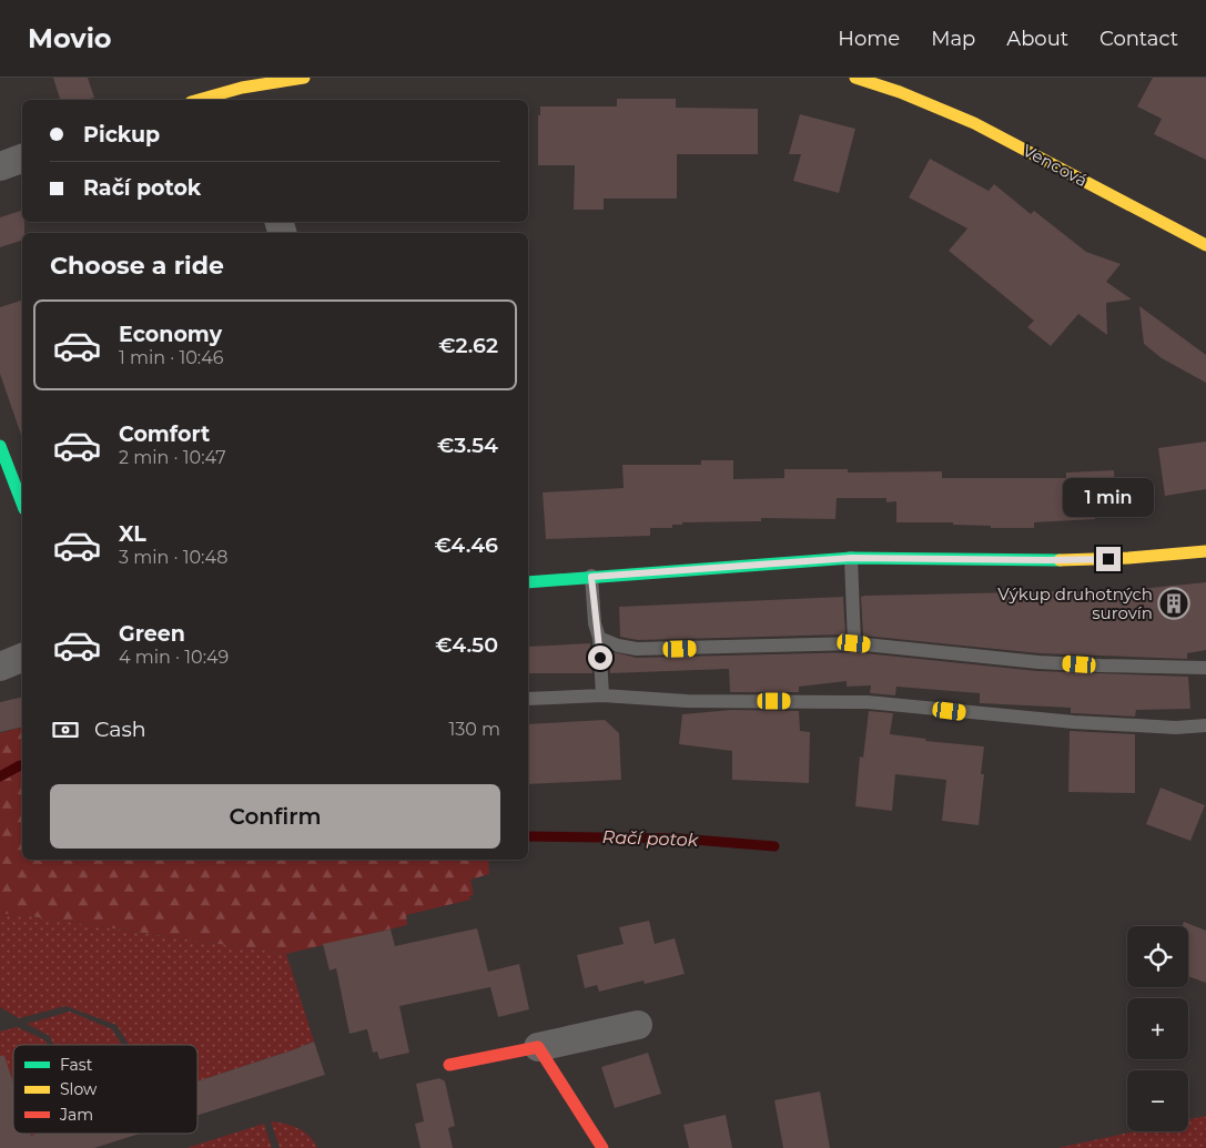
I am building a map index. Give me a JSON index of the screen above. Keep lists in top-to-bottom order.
{
  "streets": {
    "street": ["Vencová"]
  },
  "water": ["Račí potok"],
  "places": {
    "building": ["Výkup druhotných surovín"]
  },
  "legend": ["Fast", "Slow", "Jam"],
  "page": {
    "header": "Movio",
    "nav": [
      "Home",
      "Map",
      "About",
      "Contact"
    ],
    "banner": ["Pickup", "Račí potok"],
    "heading": "Choose a ride",
    "list": [
      {
        "name": "Economy",
        "note": "1 min · 10:46",
        "value": "€2.62"
      },
      {
        "name": "Comfort",
        "note": "2 min · 10:47",
        "value": "€3.54"
      },
      {
        "name": "XL",
        "note": "3 min · 10:48",
        "value": "€4.46"
      },
      {
        "name": "Green",
        "note": "4 min · 10:49",
        "value": "€4.50"
      }
    ],
    "bubble": "1 min",
    "pay": ["Cash", "130 m"],
    "buttons": "Confirm",
    "map_buttons": ["+", "−"]
  }
}
